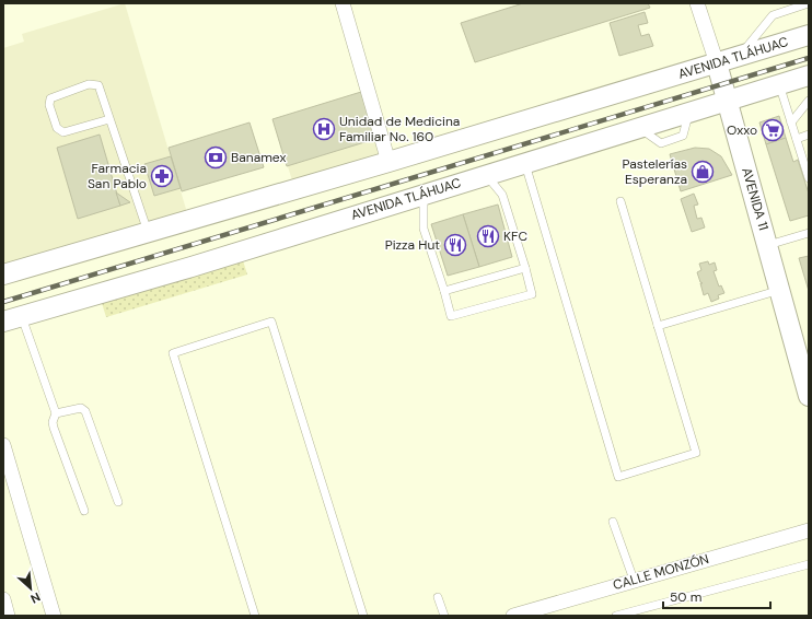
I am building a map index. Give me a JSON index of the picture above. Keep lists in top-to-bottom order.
{
  "streets": {
    "main road": ["AVENIDA TLÁHUAC", "AVENIDA 11"],
    "street": ["CALLE MONZÓN"]
  },
  "crossings": [
    ["AVENIDA TLÁHUAC", "AVENIDA 11"]
  ],
  "places": {
    "hospital": ["Unidad de Medicina Familiar No. 160"],
    "supermarket": ["Oxxo"],
    "bank": ["Banamex"],
    "shop": ["Pastelerías Esperanza"],
    "pharmacy": ["Farmacia San Pablo"],
    "restaurant": ["KFC", "Pizza Hut"]
  },
  "scale_bar": "50 m",
  "north": "bottom right"
}
